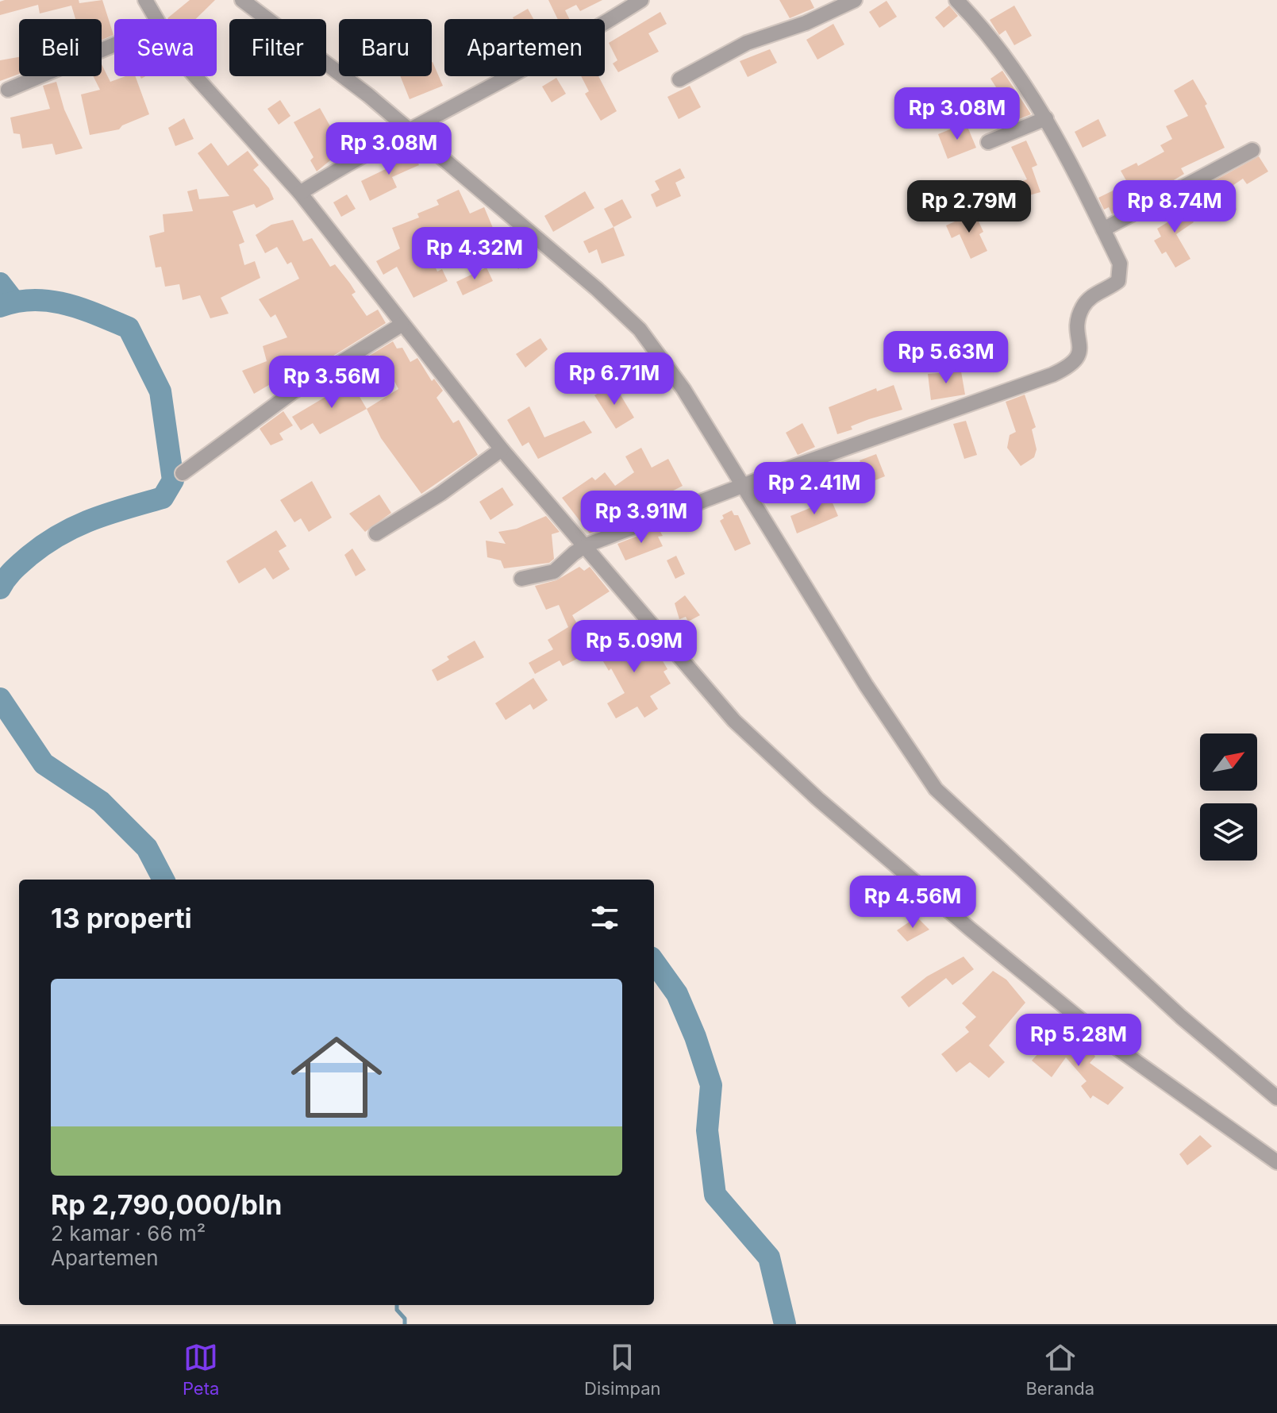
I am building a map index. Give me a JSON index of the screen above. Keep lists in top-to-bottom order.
{
  "north": "top right",
  "page": {
    "chip": [
      "Beli",
      "Sewa",
      "Filter",
      "Baru",
      "Apartemen"
    ],
    "price": [
      "Rp 3.08M",
      "Rp 3.08M",
      "Rp 2.79M",
      "Rp 8.74M",
      "Rp 4.32M",
      "Rp 5.63M",
      "Rp 6.71M",
      "Rp 3.56M",
      "Rp 2.41M",
      "Rp 3.91M",
      "Rp 5.09M",
      "Rp 4.56M",
      "Rp 5.28M"
    ],
    "heading": "13 properti",
    "list": [
      {
        "name": "Rp 2,790,000/bln",
        "note": "2 kamar · 66 m² · Apartemen"
      }
    ],
    "tabs": ["Peta", "Disimpan", "Beranda"]
  }
}
